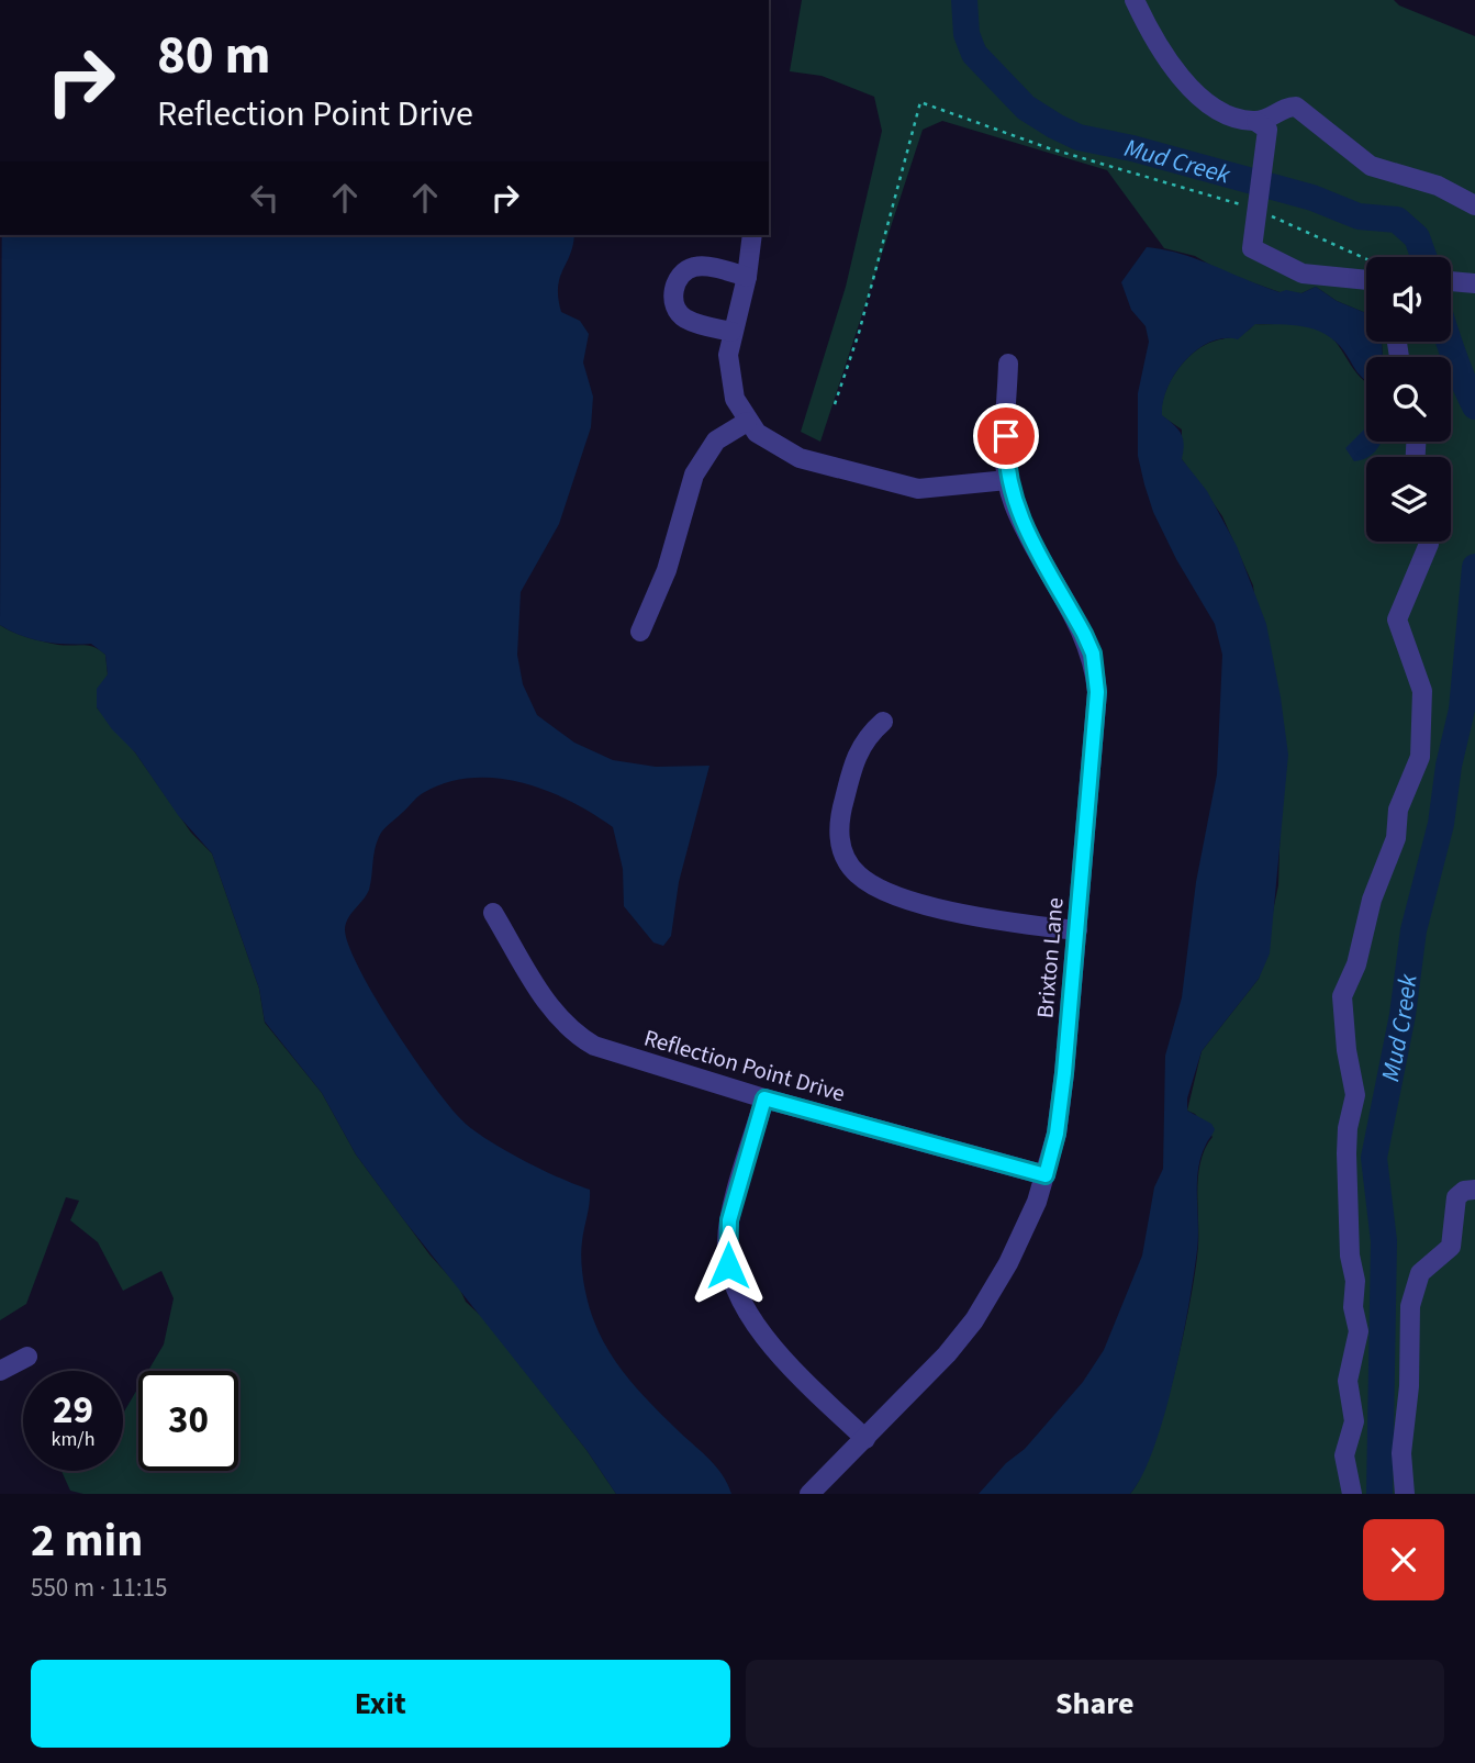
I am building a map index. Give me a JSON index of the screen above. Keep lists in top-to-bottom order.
{
  "streets": {
    "street": ["Brixton Lane", "Reflection Point Drive"]
  },
  "crossings": [
    ["Brixton Lane", "Reflection Point Drive"]
  ],
  "water": ["Mud Creek"],
  "page": {
    "turn": ["80 m", "Reflection Point Drive"],
    "speed": "29 km/h",
    "limit": "30",
    "heading": ["2 min", "550 m · 11:15"],
    "buttons": ["Exit", "Share"]
  }
}
